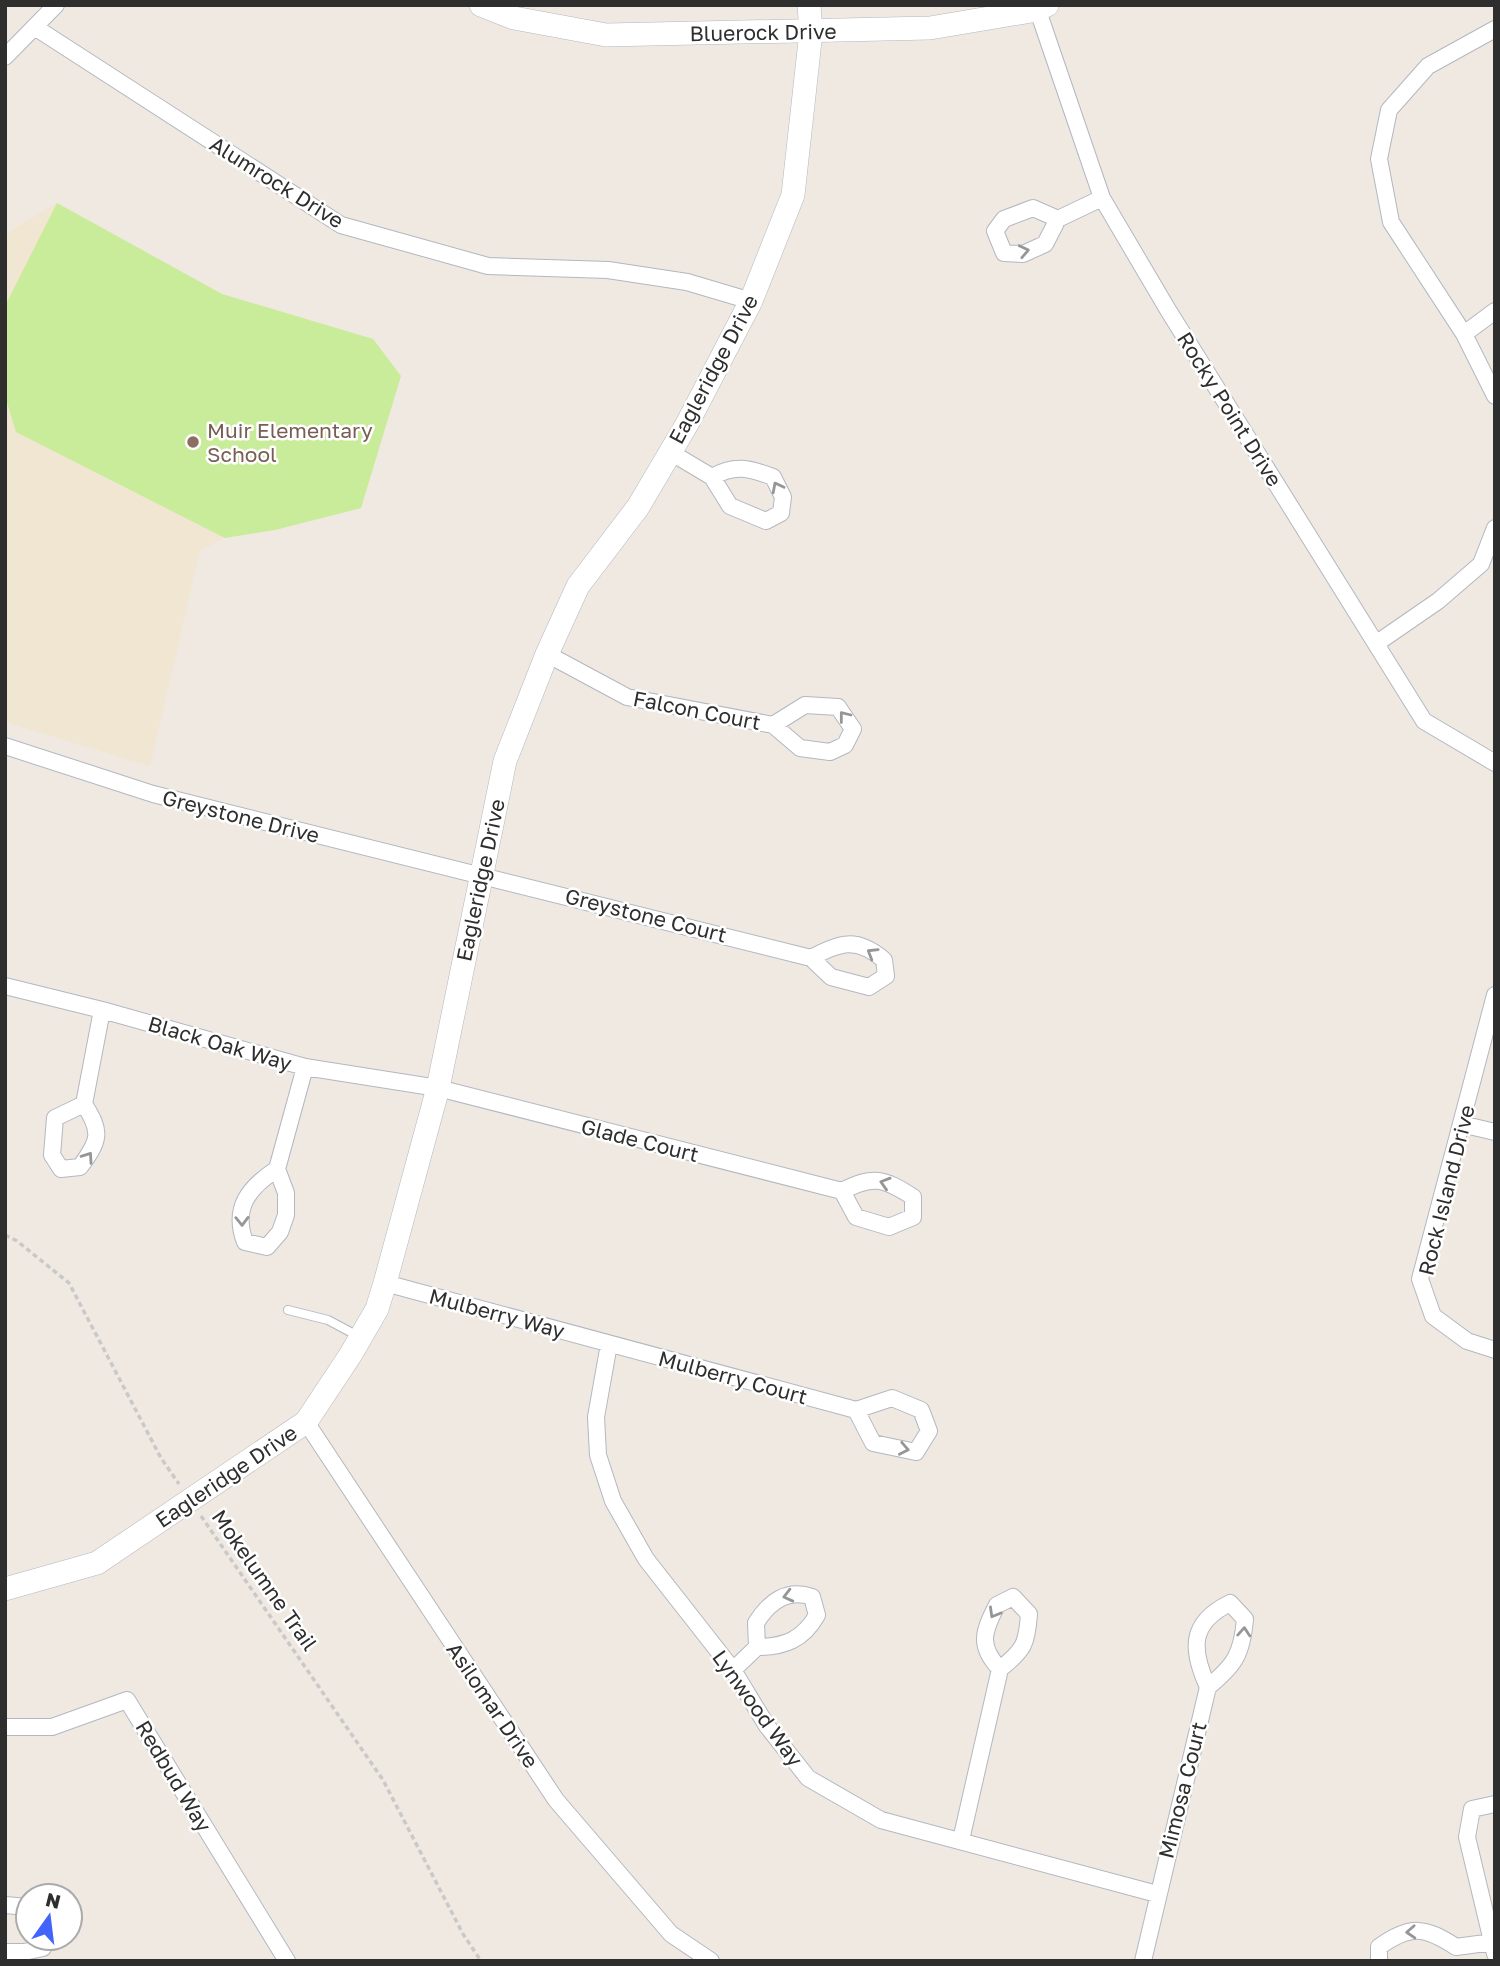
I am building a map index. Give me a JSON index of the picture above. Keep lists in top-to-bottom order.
{
  "streets": {
    "street": [
      "Bluerock Drive",
      "Alumrock Drive",
      "Eagleridge Drive",
      "Rocky Point Drive",
      "Falcon Court",
      "Greystone Drive",
      "Greystone Court",
      "Black Oak Way",
      "Glade Court",
      "Rock Island Drive",
      "Mulberry Way",
      "Mulberry Court",
      "Asilomar Drive",
      "Lynwood Way",
      "Redbud Way",
      "Mimosa Court"
    ],
    "path": ["Mokelumne Trail"]
  },
  "crossings": [
    ["Bluerock Drive", "Eagleridge Drive"],
    ["Bluerock Drive", "Rocky Point Drive"],
    ["Alumrock Drive", "Eagleridge Drive"],
    ["Eagleridge Drive", "Falcon Court"],
    ["Eagleridge Drive", "Greystone Drive"],
    ["Eagleridge Drive", "Greystone Court"],
    ["Eagleridge Drive", "Black Oak Way"],
    ["Eagleridge Drive", "Glade Court"],
    ["Eagleridge Drive", "Mulberry Way"],
    ["Eagleridge Drive", "Mokelumne Trail"],
    ["Eagleridge Drive", "Asilomar Drive"],
    ["Greystone Drive", "Greystone Court"],
    ["Black Oak Way", "Glade Court"],
    ["Mulberry Way", "Mulberry Court"],
    ["Mulberry Way", "Lynwood Way"],
    ["Mulberry Court", "Lynwood Way"],
    ["Lynwood Way", "Mimosa Court"]
  ],
  "places": ["Muir Elementary School"],
  "north": "top"
}
